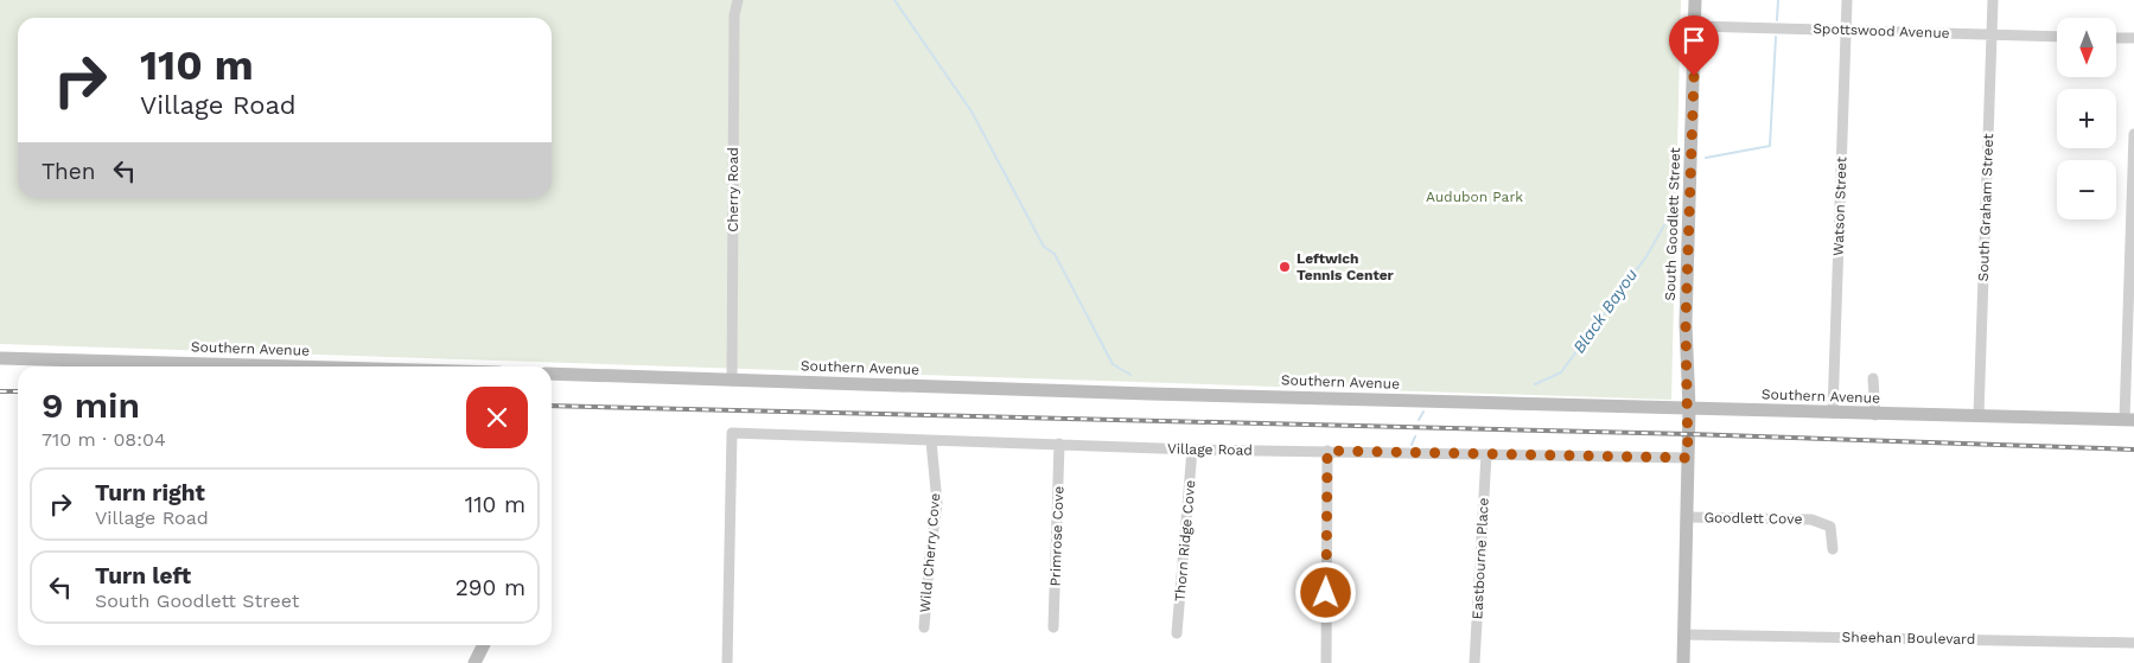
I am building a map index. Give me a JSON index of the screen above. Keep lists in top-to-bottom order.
{
  "streets": {
    "street": [
      "Spottswood Avenue",
      "Cherry Road",
      "Watson Street",
      "South Graham Street",
      "South Goodlett Street",
      "Southern Avenue",
      "Village Road",
      "Goodlett Cove",
      "Primrose Cove",
      "Thorn Ridge Cove",
      "Wild Cherry Cove",
      "Eastbourne Place",
      "Sheehan Boulevard"
    ]
  },
  "crossings": [
    ["Spottswood Avenue", "Watson Street"],
    ["Spottswood Avenue", "South Graham Street"],
    ["Spottswood Avenue", "South Goodlett Street"],
    ["Cherry Road", "Southern Avenue"],
    ["Watson Street", "Southern Avenue"],
    ["South Graham Street", "Southern Avenue"],
    ["South Goodlett Street", "Southern Avenue"],
    ["South Goodlett Street", "Village Road"],
    ["South Goodlett Street", "Goodlett Cove"],
    ["South Goodlett Street", "Sheehan Boulevard"],
    ["Village Road", "Primrose Cove"],
    ["Village Road", "Thorn Ridge Cove"],
    ["Village Road", "Wild Cherry Cove"],
    ["Village Road", "Eastbourne Place"]
  ],
  "water": ["Black Bayou"],
  "parks": ["Audubon Park"],
  "places": ["Leftwich Tennis Center"],
  "north": "bottom",
  "page": {
    "map_buttons": ["+", "−"],
    "turn": ["110 m", "Village Road"],
    "then": "Then",
    "heading": ["9 min", "710 m · 08:04"],
    "list": [
      {
        "name": "Turn right",
        "note": "Village Road",
        "value": "110 m"
      },
      {
        "name": "Turn left",
        "note": "South Goodlett Street",
        "value": "290 m"
      }
    ]
  }
}
